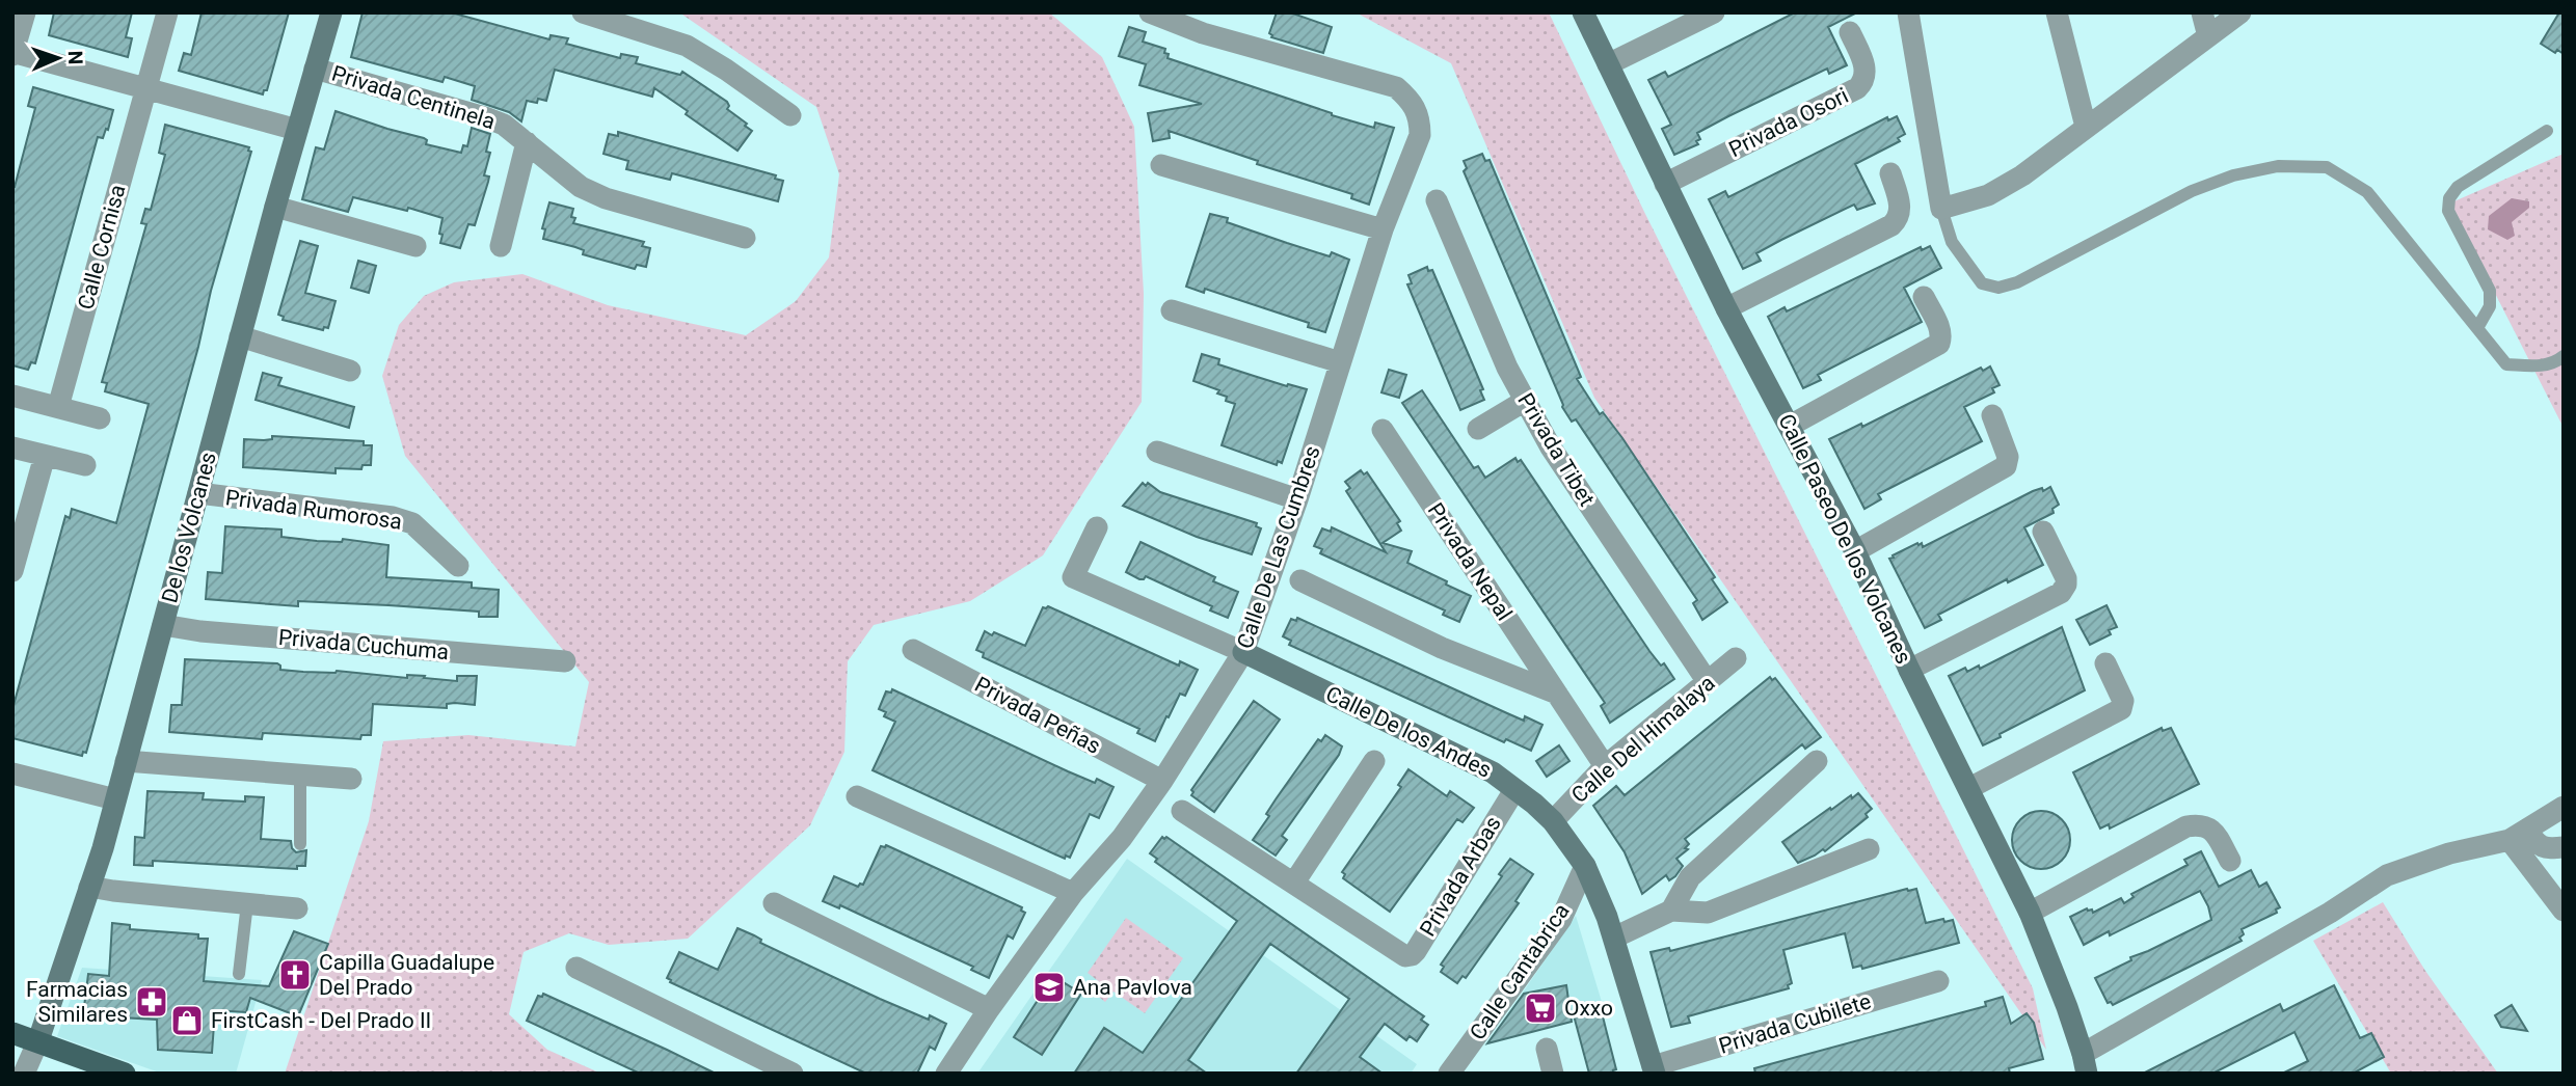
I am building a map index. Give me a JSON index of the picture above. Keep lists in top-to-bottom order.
{
  "streets": {
    "street": [
      "Privada Centinela",
      "Privada Osori",
      "Calle Cornisa",
      "Privada Tibet",
      "Privada Rumorosa",
      "De los Volcanes",
      "Calle Paseo De los Volcanes",
      "Calle De Las Cumbres",
      "Privada Nepal",
      "Privada Cuchuma",
      "Privada Peñas",
      "Calle De los Andes",
      "Calle Del Himalaya",
      "Privada Arbas",
      "Calle Cantabrica",
      "Privada Cubilete"
    ]
  },
  "crossings": [
    ["Privada Centinela", "De los Volcanes"],
    ["Privada Osori", "Calle Paseo De los Volcanes"],
    ["Privada Tibet", "Calle Del Himalaya"],
    ["Privada Rumorosa", "De los Volcanes"],
    ["De los Volcanes", "Privada Cuchuma"],
    ["Calle De Las Cumbres", "Privada Peñas"],
    ["Calle De Las Cumbres", "Calle De los Andes"],
    ["Privada Nepal", "Calle Del Himalaya"],
    ["Calle De los Andes", "Calle Del Himalaya"],
    ["Calle De los Andes", "Privada Arbas"],
    ["Calle De los Andes", "Calle Cantabrica"],
    ["Calle De los Andes", "Privada Cubilete"]
  ],
  "places": {
    "church": ["Capilla Guadalupe Del Prado"],
    "school or university": ["Ana Pavlova"],
    "pharmacy": ["Farmacias Similares"],
    "supermarket": ["Oxxo"],
    "shop": ["FirstCash - Del Prado II"]
  },
  "north": "right"
}
